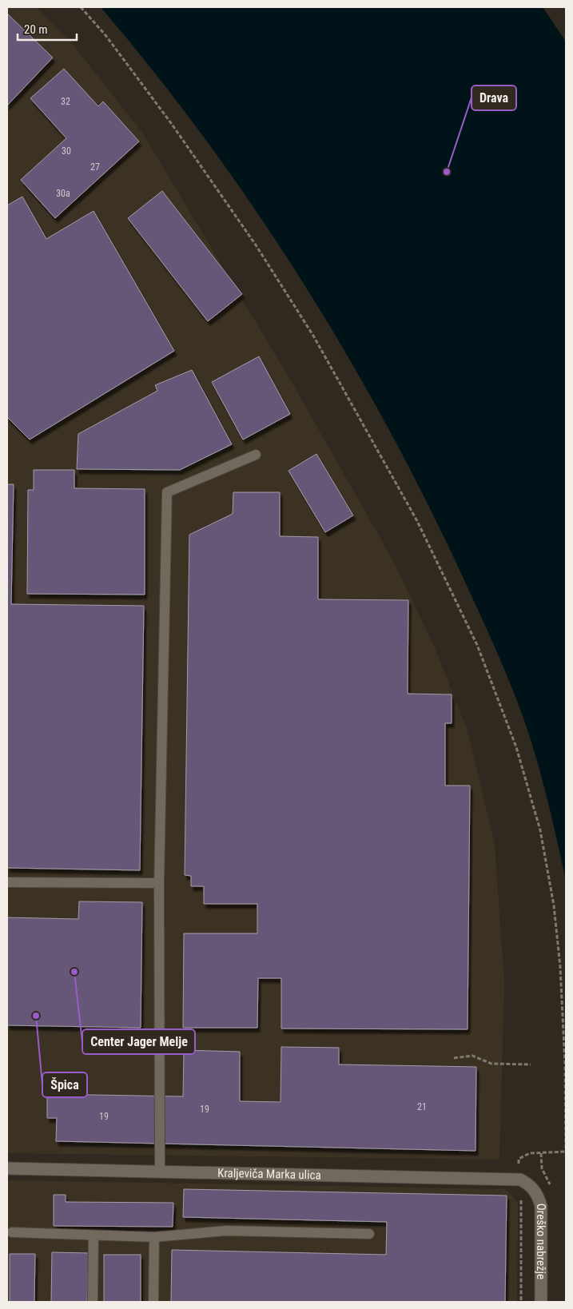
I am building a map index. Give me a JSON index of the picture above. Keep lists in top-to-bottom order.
{
  "streets": {
    "street": ["Kraljeviča Marka ulica", "Oreško nabrežje"]
  },
  "crossings": [
    ["Kraljeviča Marka ulica", "Oreško nabrežje"]
  ],
  "places": ["Drava", "Center Jager Melje", "Špica"],
  "house_numbers": [
    "32",
    "30",
    "27",
    "30a",
    "21",
    "19",
    "19"
  ],
  "scale_bar": "20 m"
}
